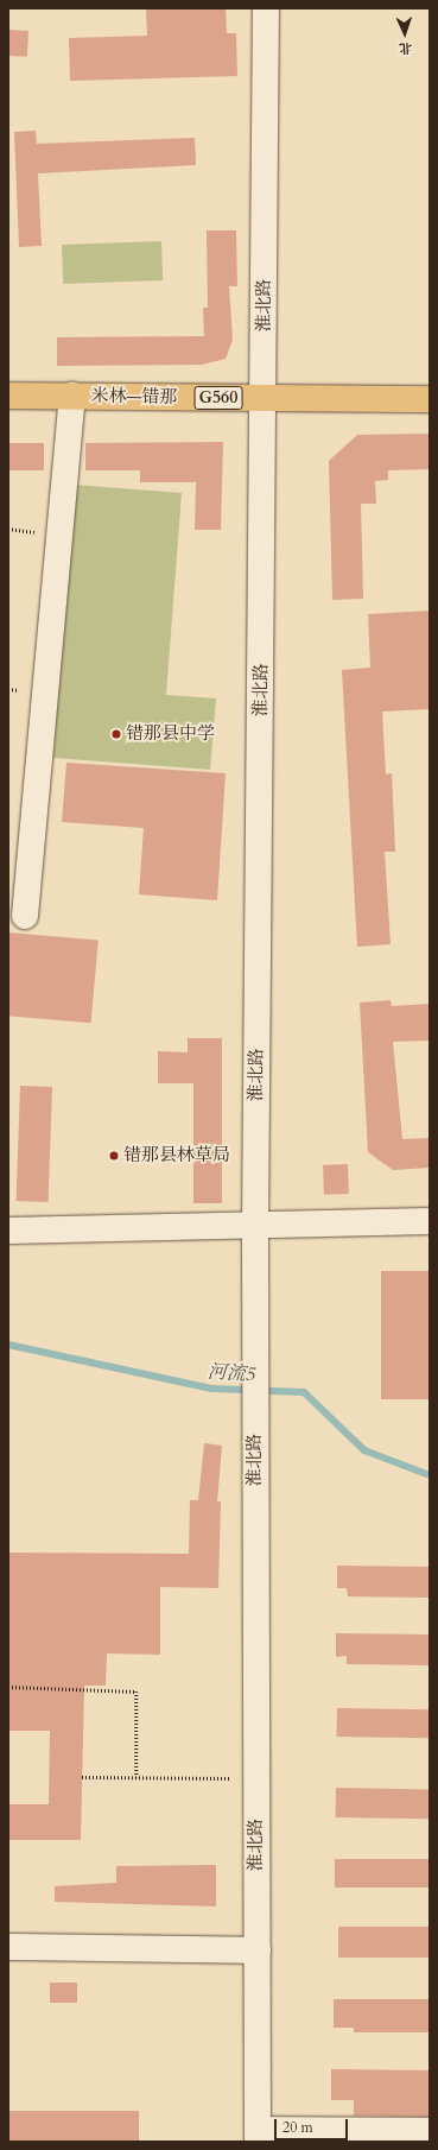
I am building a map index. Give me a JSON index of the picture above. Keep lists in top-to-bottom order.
{
  "streets": {
    "highway": ["米林—错那", "G560"],
    "street": ["淮北路"]
  },
  "crossings": [
    ["淮北路", "米林—错那"]
  ],
  "water": ["河流5"],
  "places": ["错那县中学", "错那县林草局"],
  "scale_bar": "20 m",
  "north": "bottom"
}
